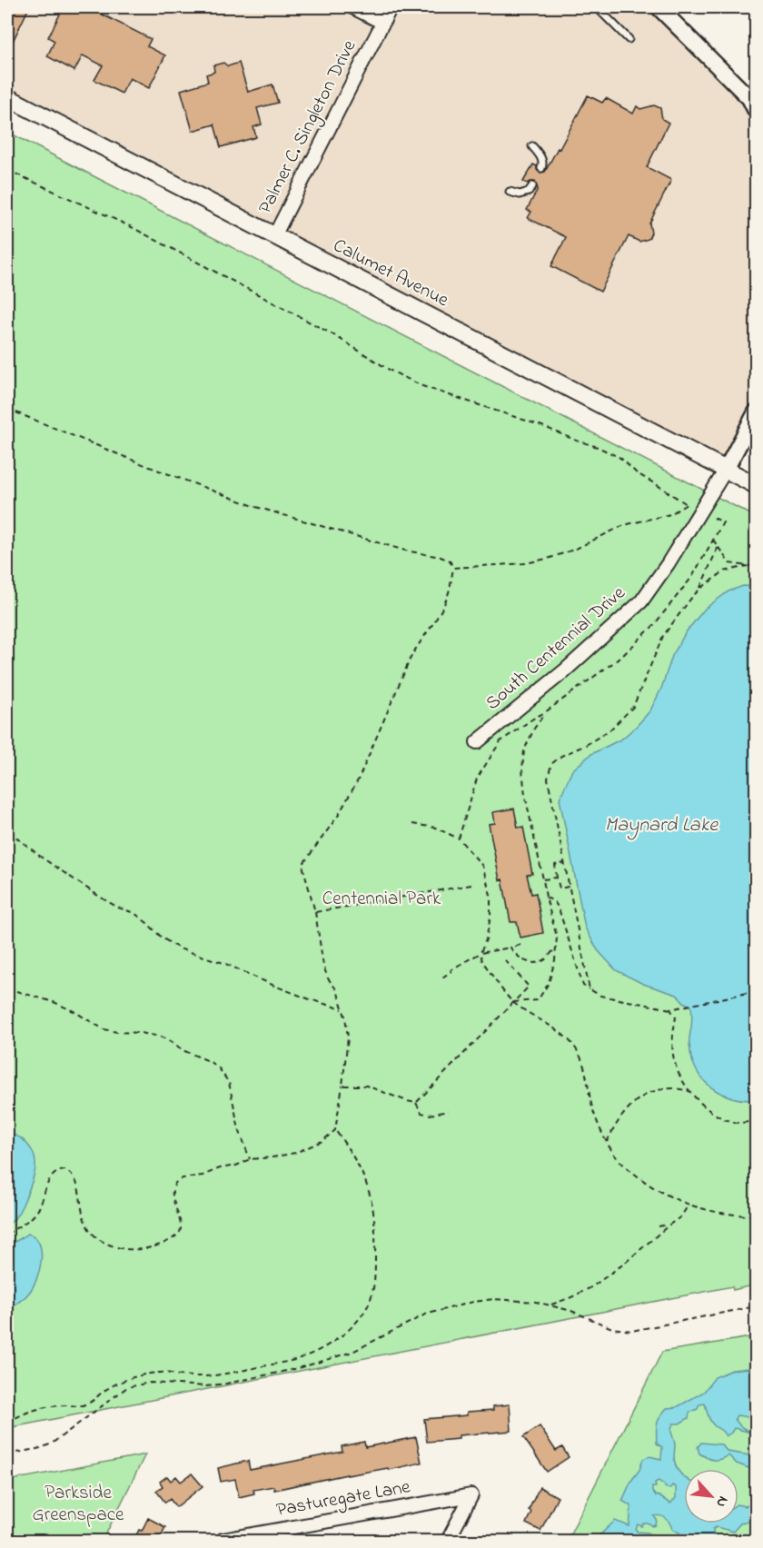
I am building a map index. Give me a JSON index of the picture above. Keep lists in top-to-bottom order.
{
  "streets": {
    "main road": ["Calumet Avenue"],
    "street": ["Palmer C. Singleton Drive", "South Centennial Drive", "Pasturegate Lane"]
  },
  "crossings": [
    ["Palmer C. Singleton Drive", "Calumet Avenue"],
    ["Calumet Avenue", "South Centennial Drive"]
  ],
  "water": ["Maynard Lake"],
  "parks": ["Centennial Park", "Parkside Greenspace"],
  "north": "bottom right"
}
